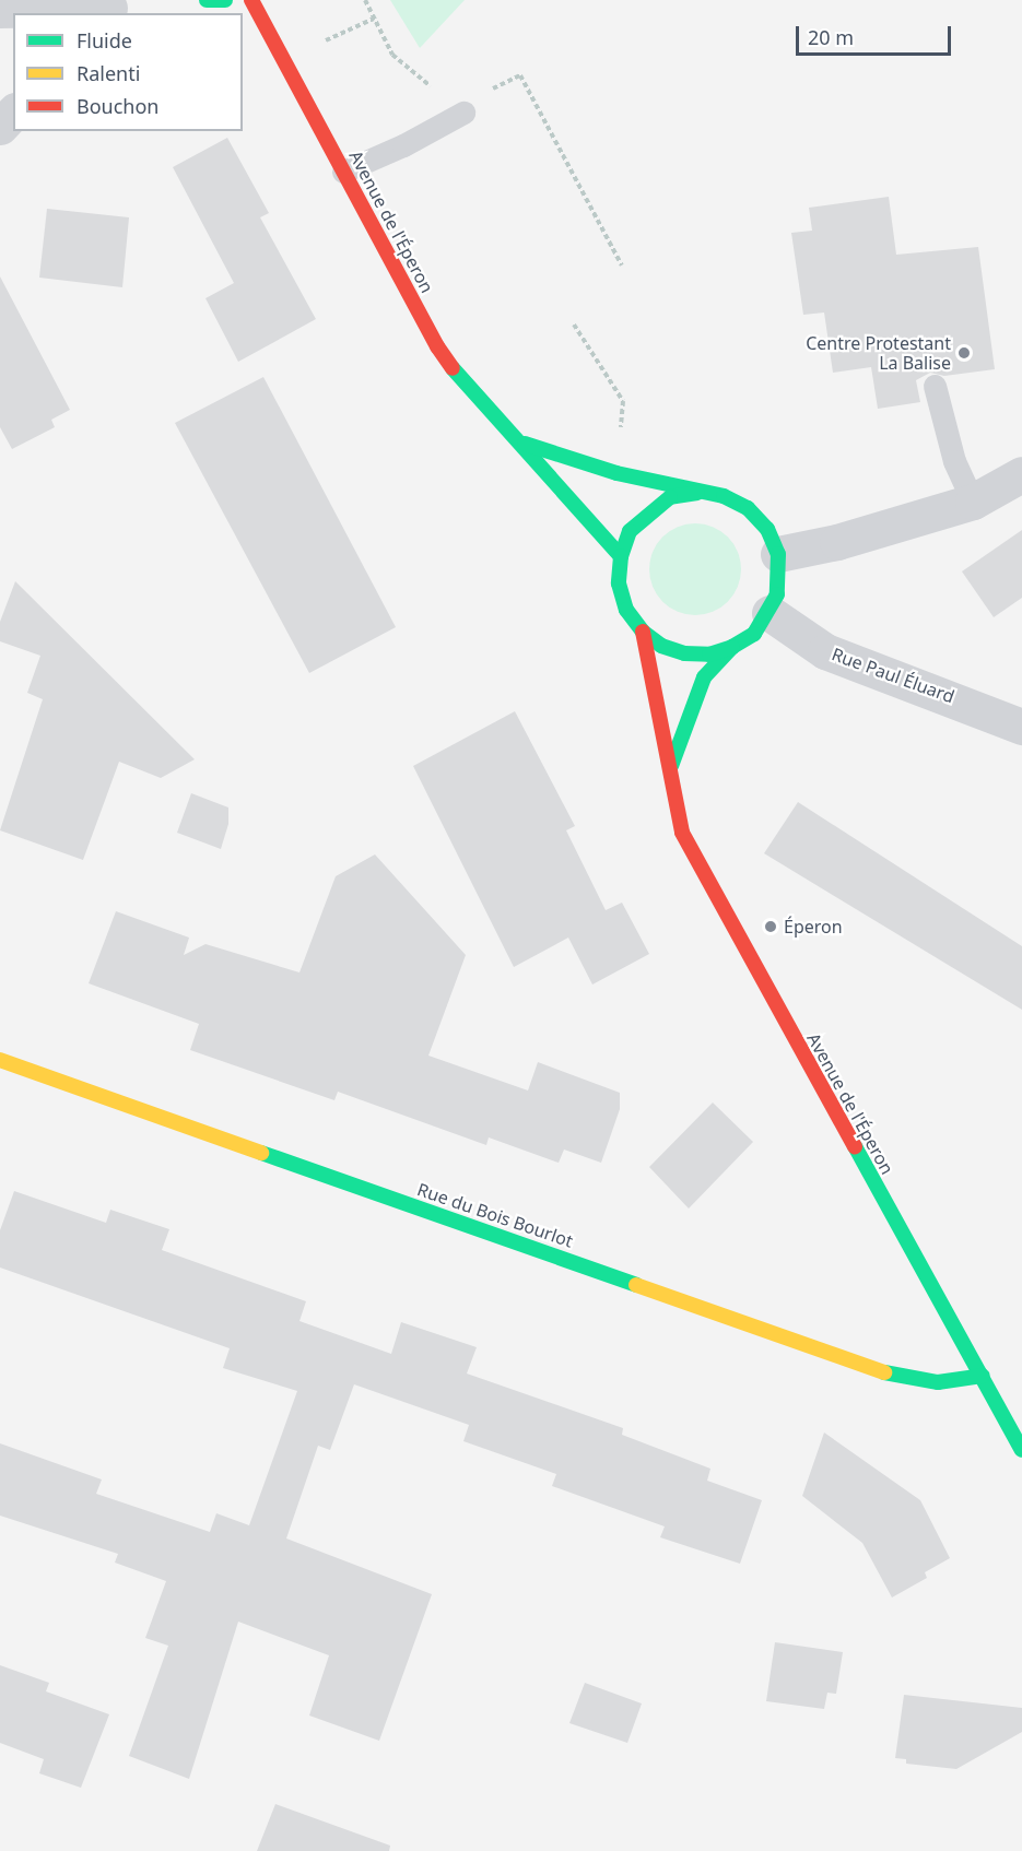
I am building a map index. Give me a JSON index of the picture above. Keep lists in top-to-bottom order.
{
  "streets": {
    "main road": ["Avenue de l'Éperon", "Rue du Bois Bourlot"],
    "street": ["Rue Paul Éluard"]
  },
  "crossings": [
    ["Avenue de l'Éperon", "Rue Paul Éluard"],
    ["Avenue de l'Éperon", "Rue du Bois Bourlot"]
  ],
  "places": ["Centre Protestant La Balise", "Éperon"],
  "legend": ["Fluide", "Ralenti", "Bouchon"],
  "scale_bar": "20 m"
}
